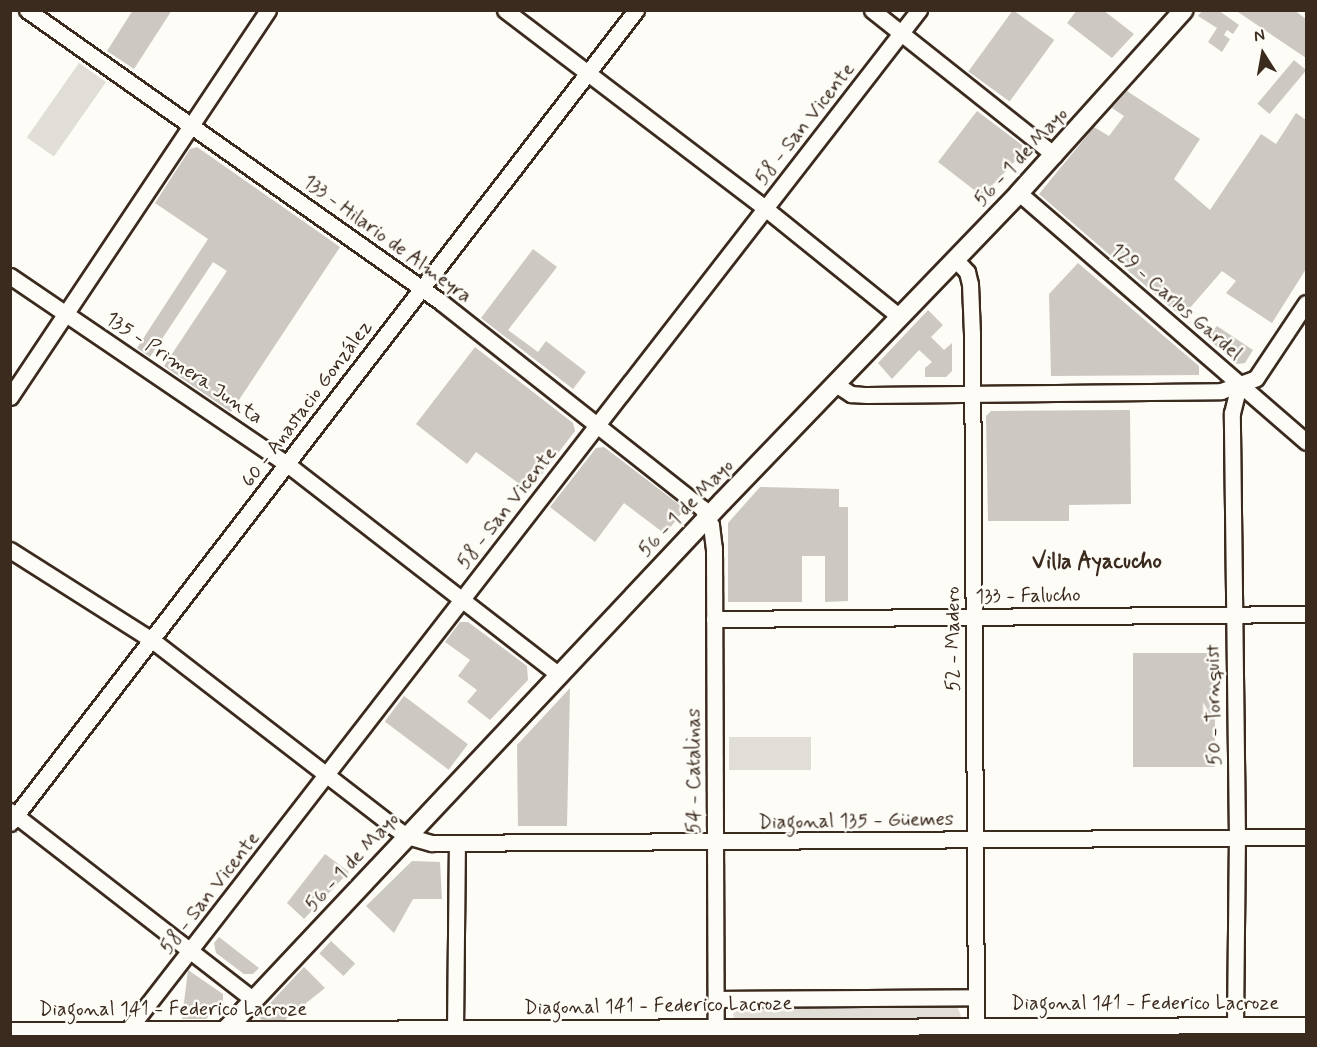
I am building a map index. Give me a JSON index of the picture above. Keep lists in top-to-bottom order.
{
  "streets": {
    "main road": ["56 - 1 de Mayo"],
    "street": [
      "58 - San Vicente",
      "133 - Hilario de Almeyra",
      "129 - Carlos Gardel",
      "135 - Primera Junta",
      "60 - Anastacio González",
      "133 - Falucho",
      "52 - Madero",
      "50 - Tornquist",
      "54 - Catalinas",
      "Diagonal 135 - Güemes",
      "Diagonal 141 - Federico Lacroze"
    ]
  },
  "crossings": [
    ["58 - San Vicente", "133 - Hilario de Almeyra"],
    ["58 - San Vicente", "135 - Primera Junta"],
    ["58 - San Vicente", "Diagonal 141 - Federico Lacroze"],
    ["56 - 1 de Mayo", "133 - Hilario de Almeyra"],
    ["56 - 1 de Mayo", "129 - Carlos Gardel"],
    ["56 - 1 de Mayo", "135 - Primera Junta"],
    ["56 - 1 de Mayo", "52 - Madero"],
    ["56 - 1 de Mayo", "54 - Catalinas"],
    ["56 - 1 de Mayo", "Diagonal 135 - Güemes"],
    ["56 - 1 de Mayo", "Diagonal 141 - Federico Lacroze"],
    ["133 - Hilario de Almeyra", "60 - Anastacio González"],
    ["133 - Hilario de Almeyra", "54 - Catalinas"],
    ["129 - Carlos Gardel", "50 - Tornquist"],
    ["135 - Primera Junta", "60 - Anastacio González"],
    ["133 - Falucho", "52 - Madero"],
    ["133 - Falucho", "50 - Tornquist"],
    ["133 - Falucho", "54 - Catalinas"],
    ["52 - Madero", "Diagonal 135 - Güemes"],
    ["52 - Madero", "Diagonal 141 - Federico Lacroze"],
    ["50 - Tornquist", "Diagonal 135 - Güemes"],
    ["50 - Tornquist", "Diagonal 141 - Federico Lacroze"],
    ["54 - Catalinas", "Diagonal 135 - Güemes"],
    ["54 - Catalinas", "Diagonal 141 - Federico Lacroze"]
  ],
  "districts": ["Villa Ayacucho"],
  "north": "top"
}
